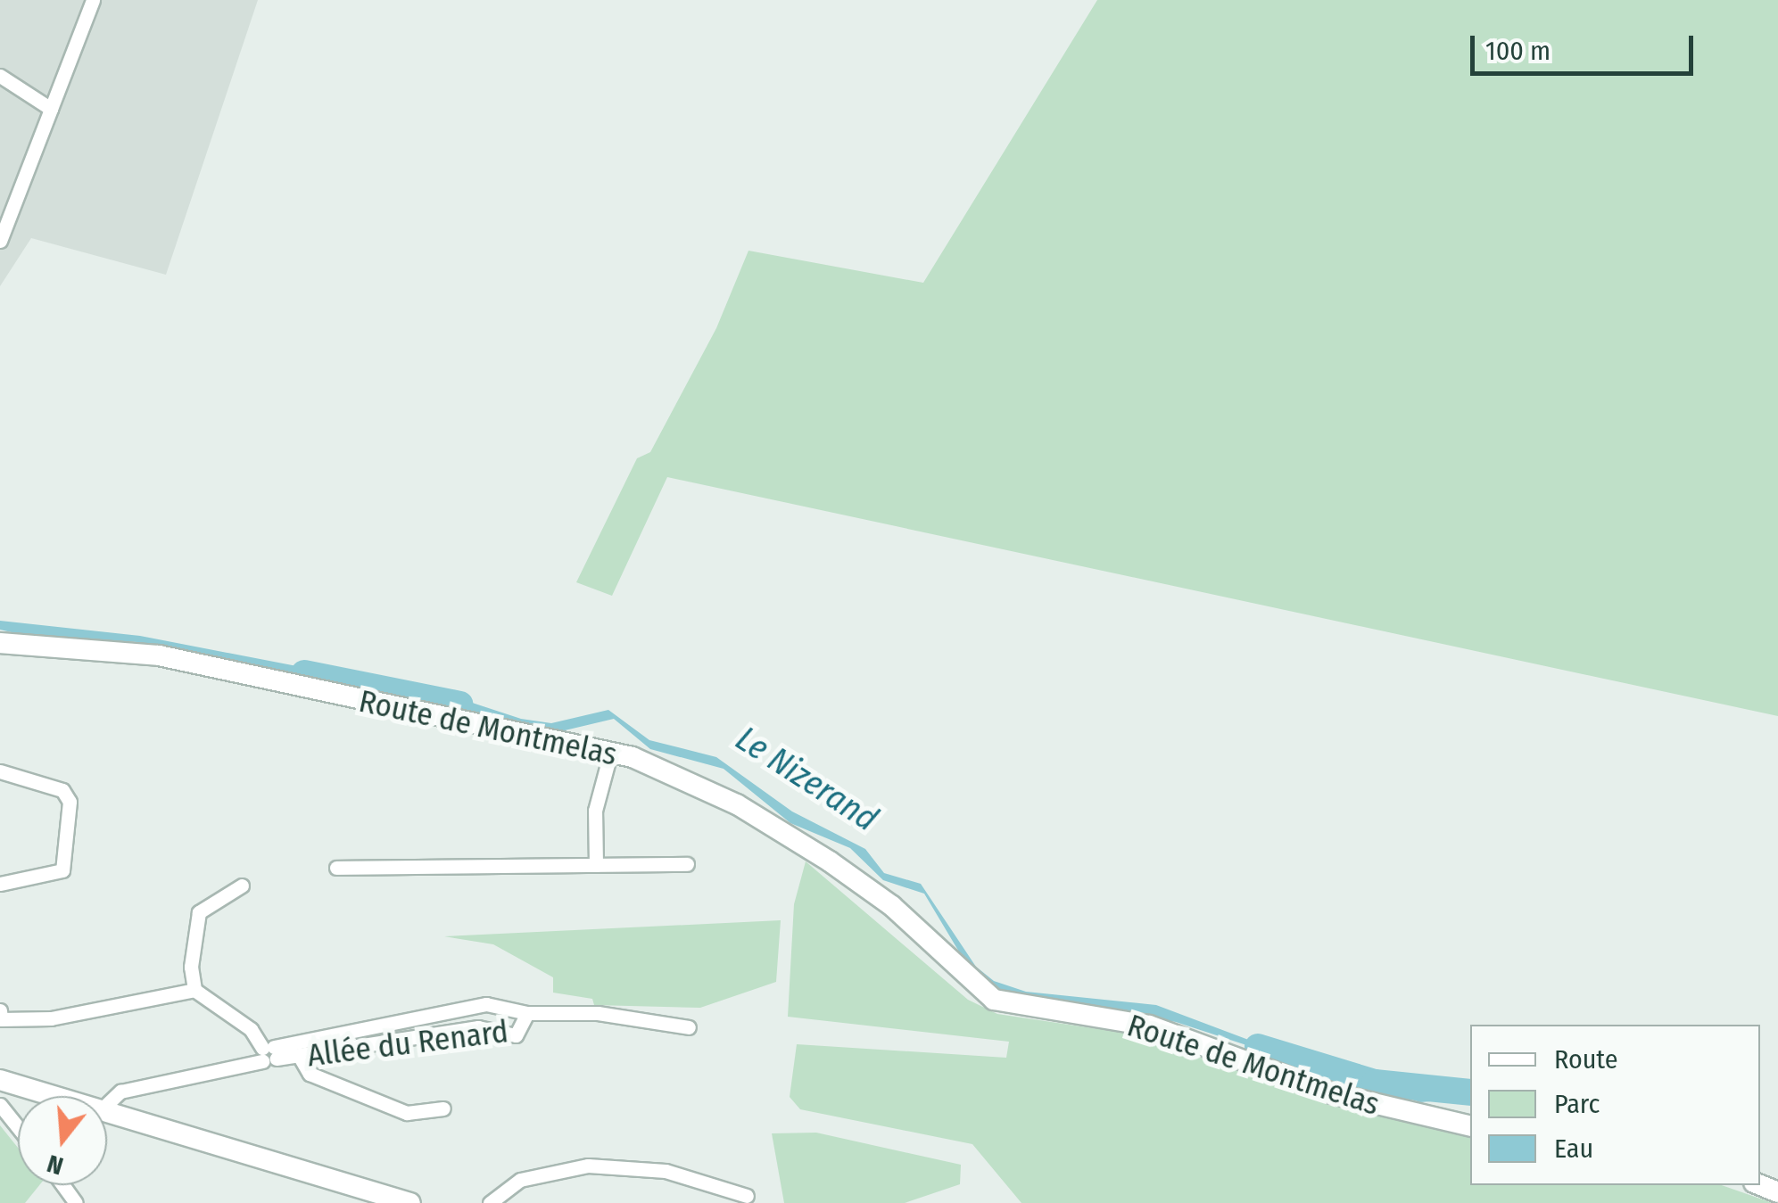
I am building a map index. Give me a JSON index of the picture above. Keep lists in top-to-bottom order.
{
  "streets": {
    "street": ["Route de Montmelas", "Allée du Renard"]
  },
  "water": ["Le Nizerand"],
  "legend": ["Route", "Parc", "Eau"],
  "scale_bar": "100 m",
  "north": "bottom"
}
